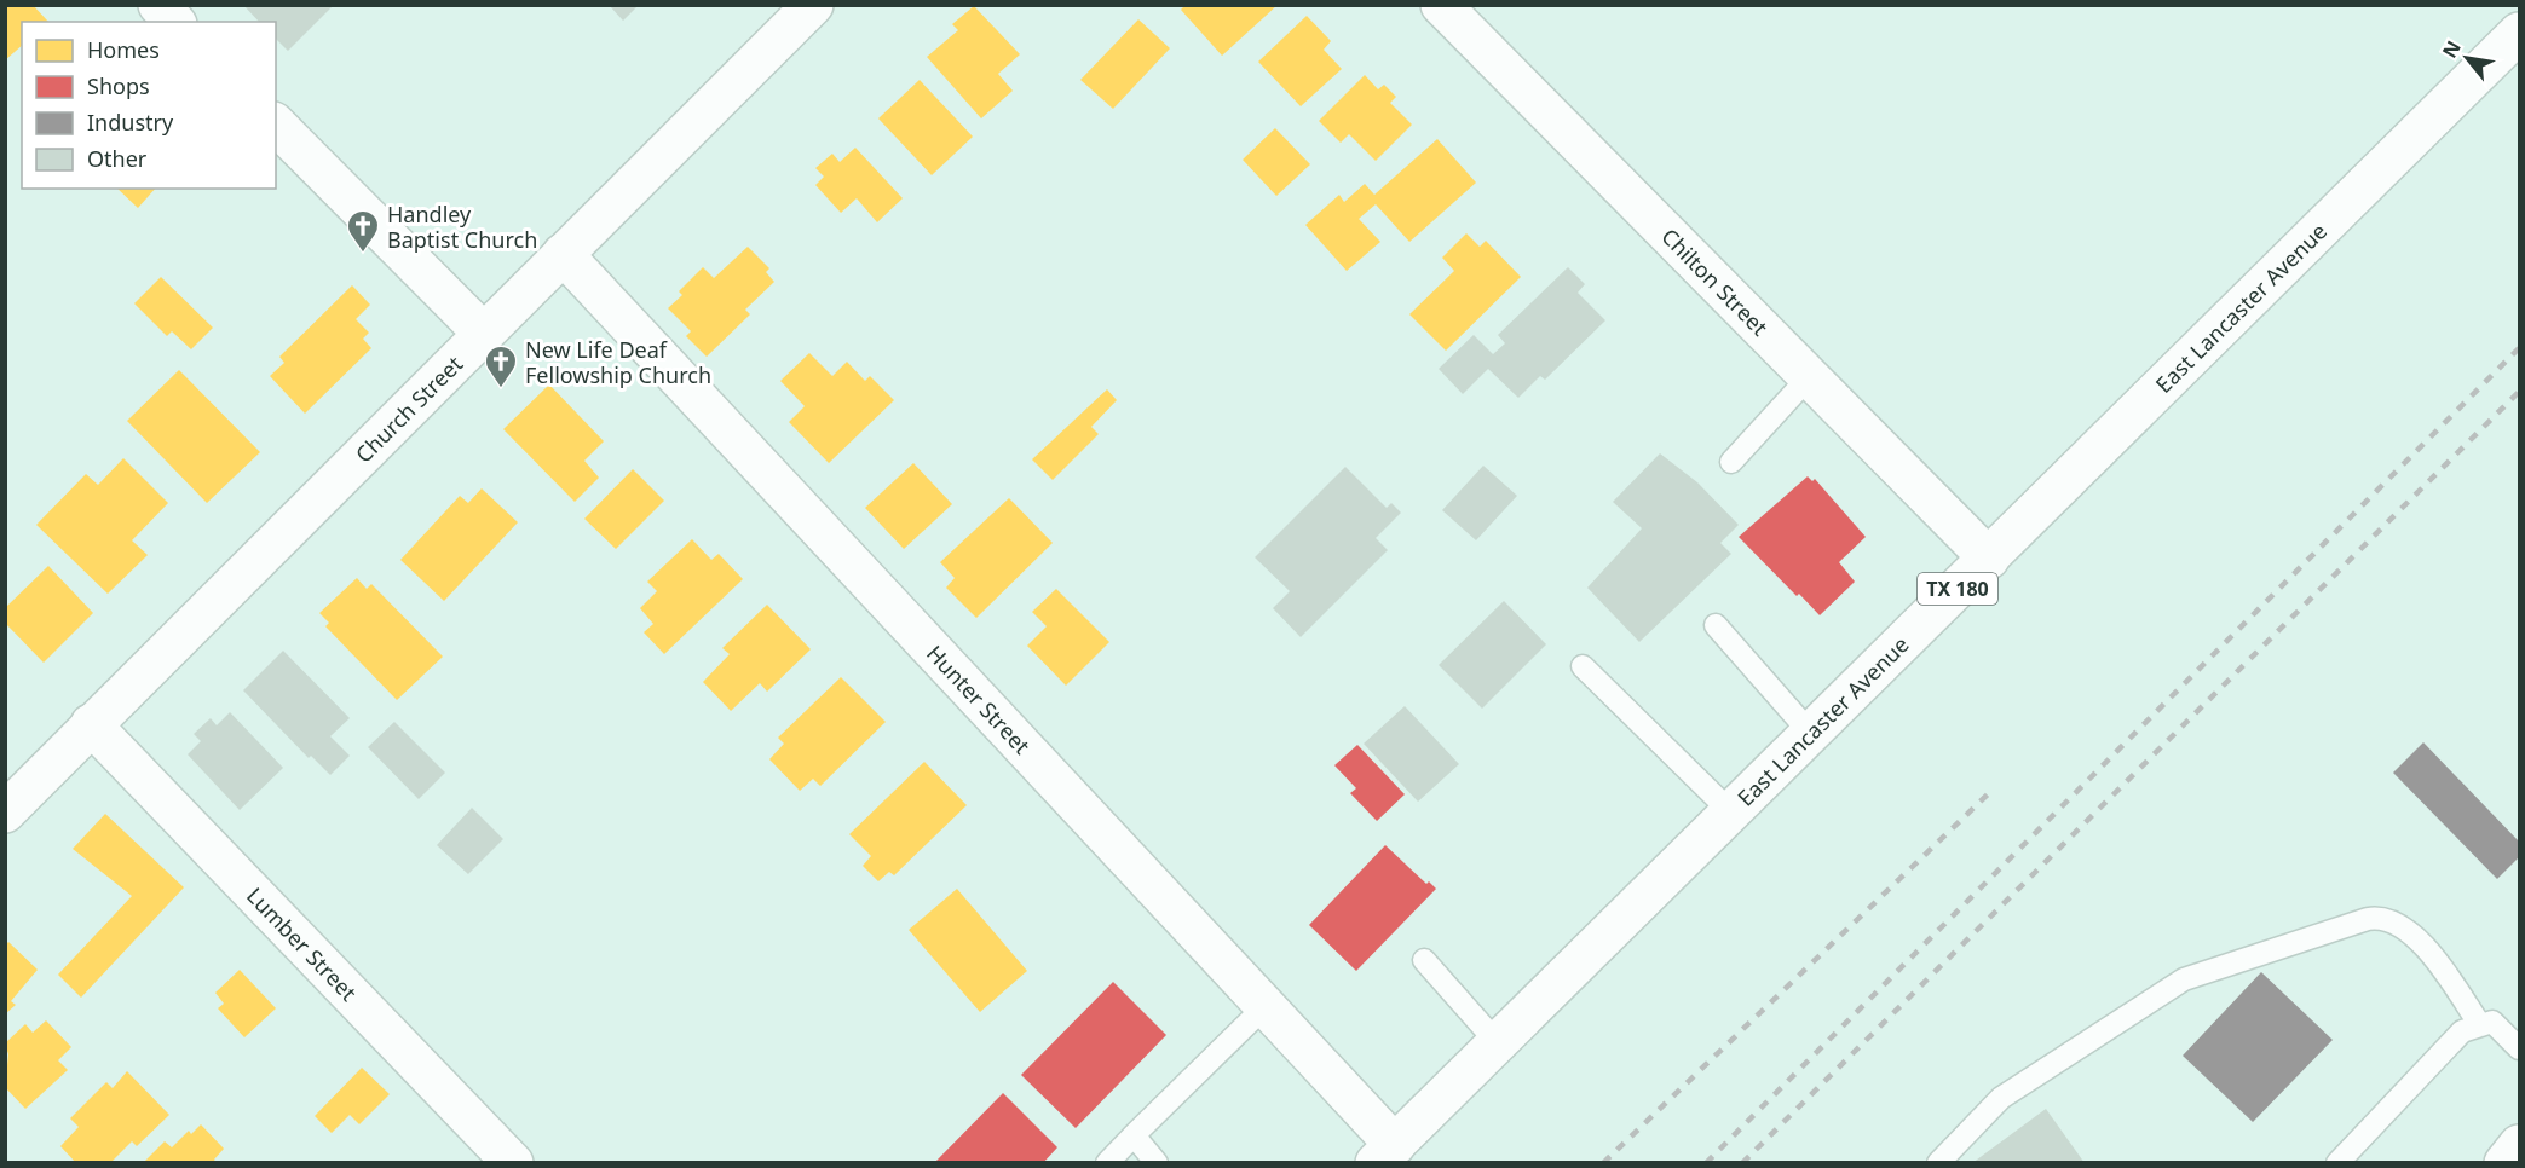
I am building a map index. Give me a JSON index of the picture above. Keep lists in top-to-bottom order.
{
  "streets": {
    "street": [
      "Chilton Street",
      "East Lancaster Avenue",
      "Church Street",
      "TX 180",
      "Hunter Street",
      "Lumber Street"
    ]
  },
  "crossings": [
    ["Chilton Street", "East Lancaster Avenue"],
    ["East Lancaster Avenue", "Hunter Street"],
    ["Church Street", "Hunter Street"],
    ["Church Street", "Lumber Street"]
  ],
  "places": {
    "church": ["Handley Baptist Church", "New Life Deaf Fellowship Church"]
  },
  "legend": [
    "Homes",
    "Shops",
    "Industry",
    "Other"
  ],
  "north": "top left"
}
